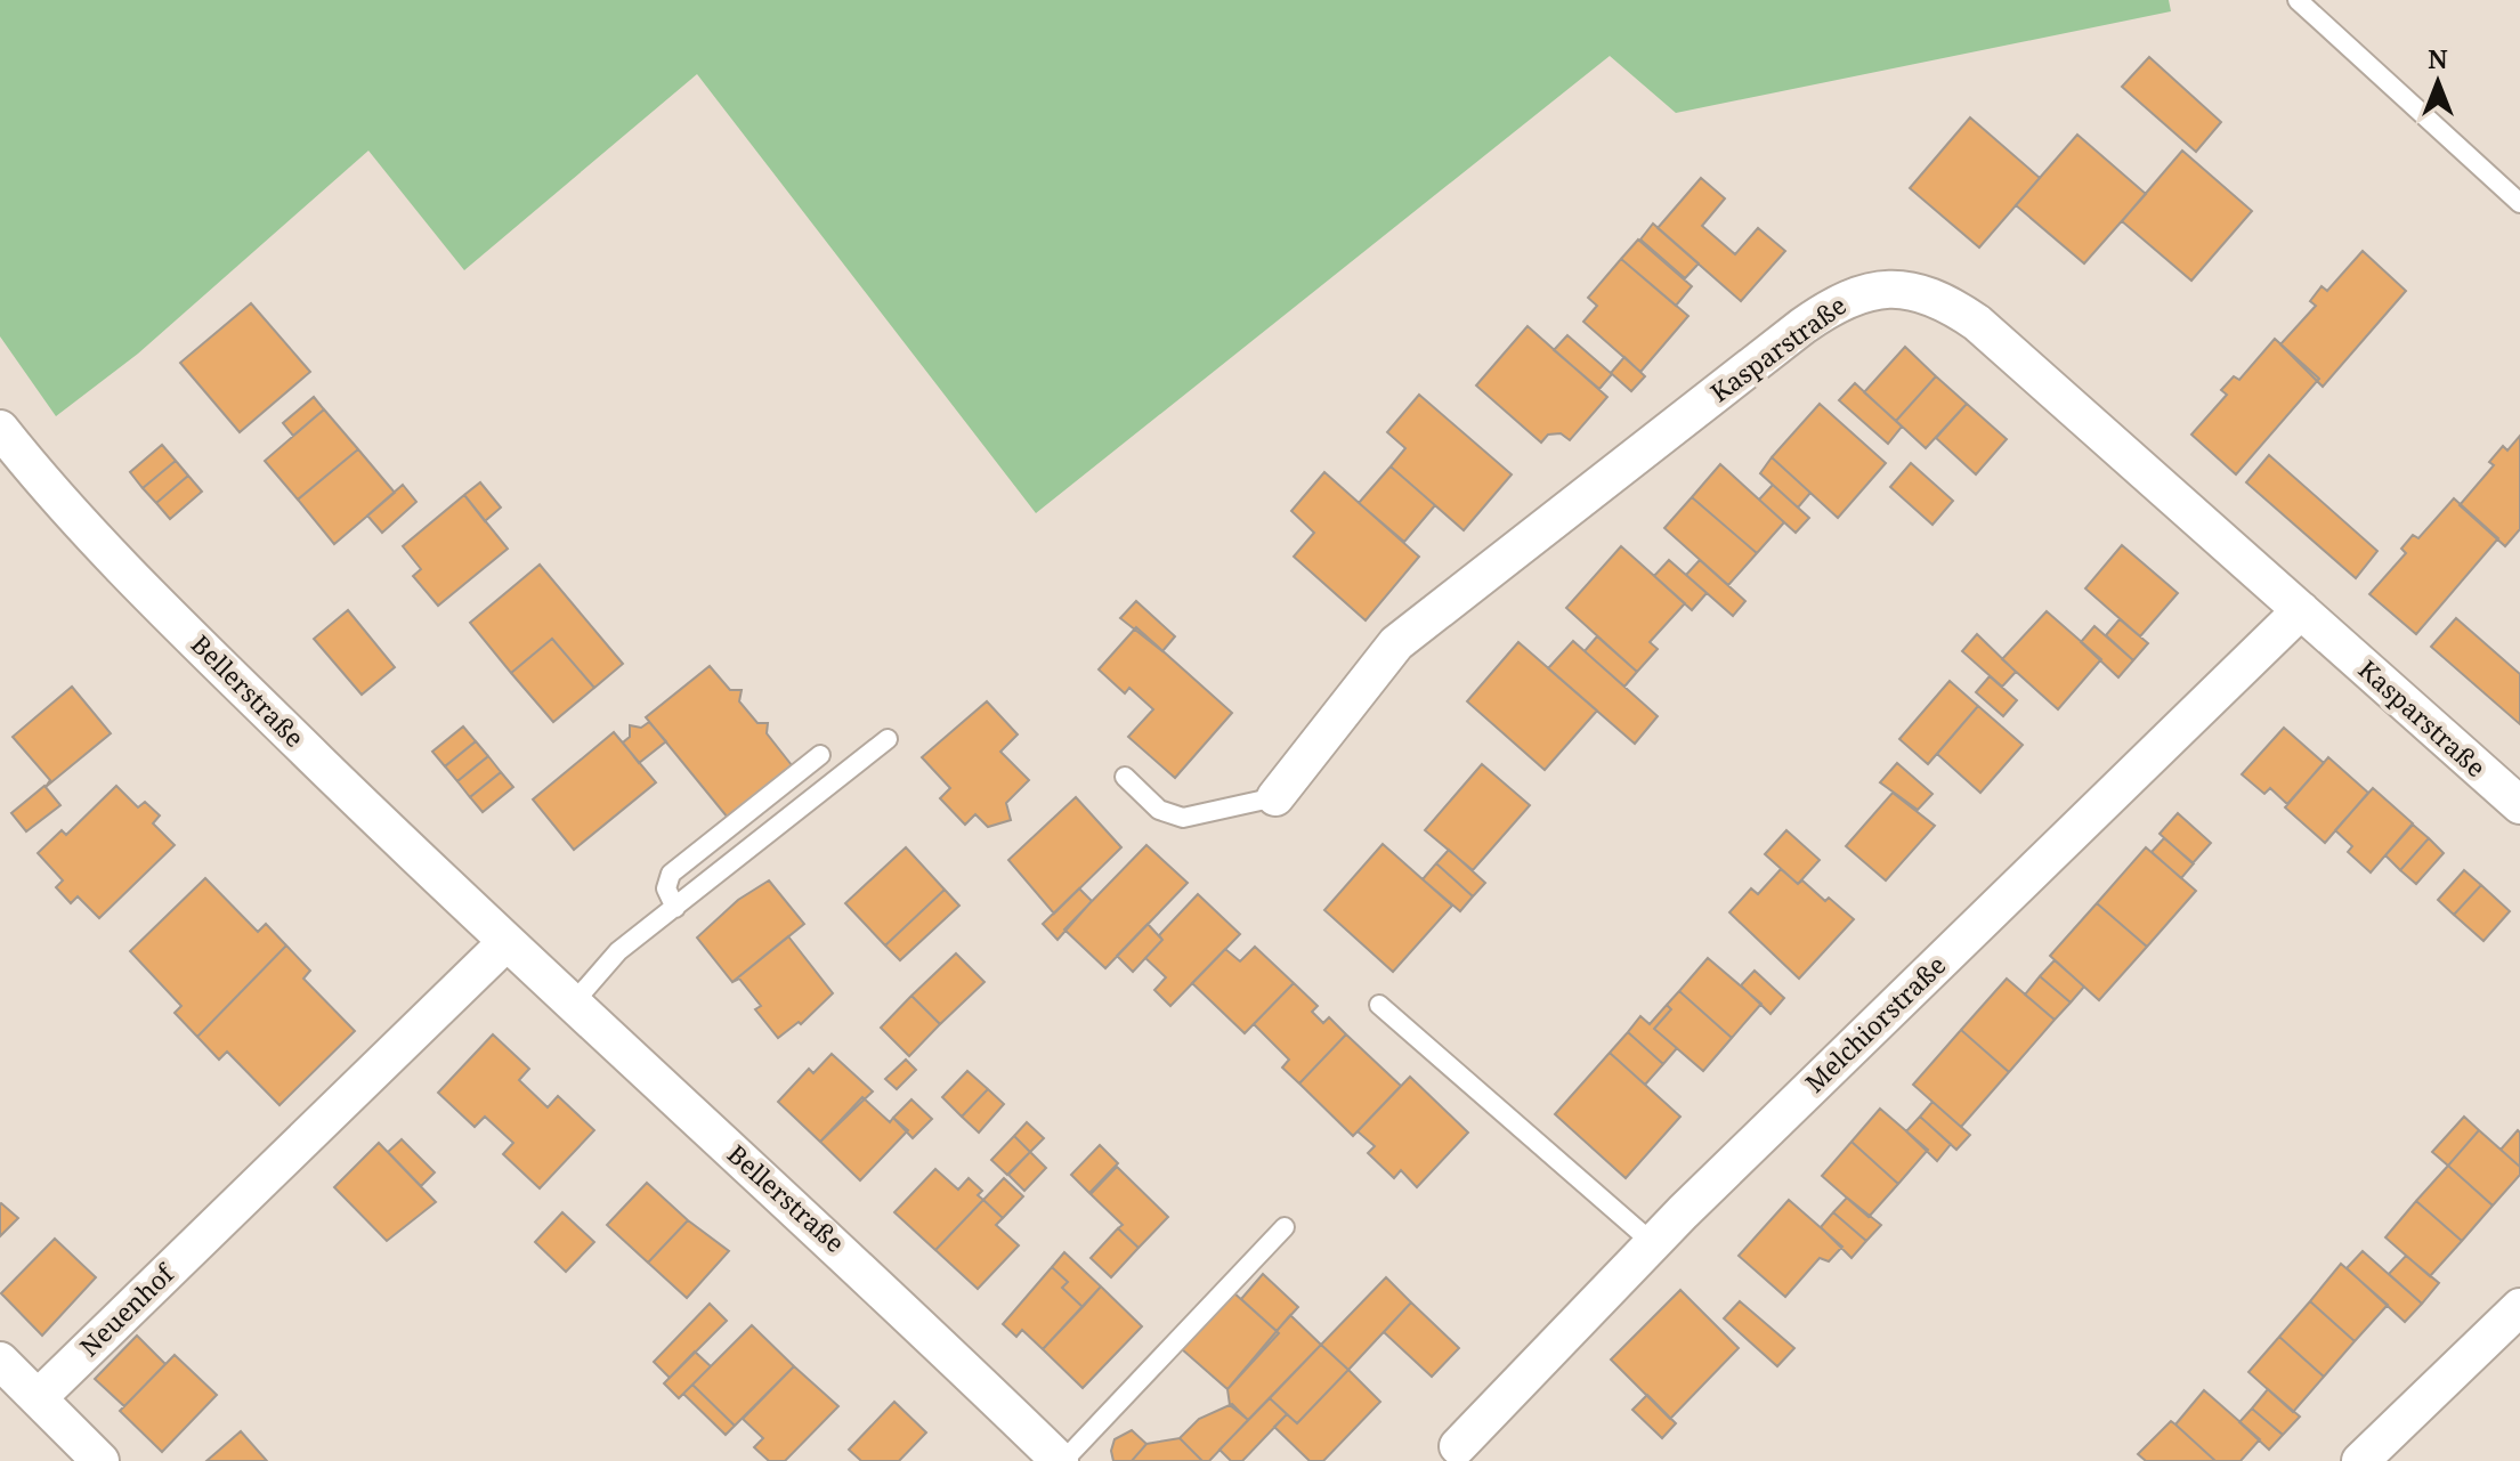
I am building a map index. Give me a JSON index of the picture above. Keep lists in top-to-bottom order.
{
  "streets": {
    "street": [
      "Kasparstraße",
      "Bellerstraße",
      "Melchiorstraße",
      "Neuenhof"
    ]
  },
  "crossings": [
    ["Kasparstraße", "Melchiorstraße"],
    ["Bellerstraße", "Neuenhof"]
  ],
  "north": "top"
}
